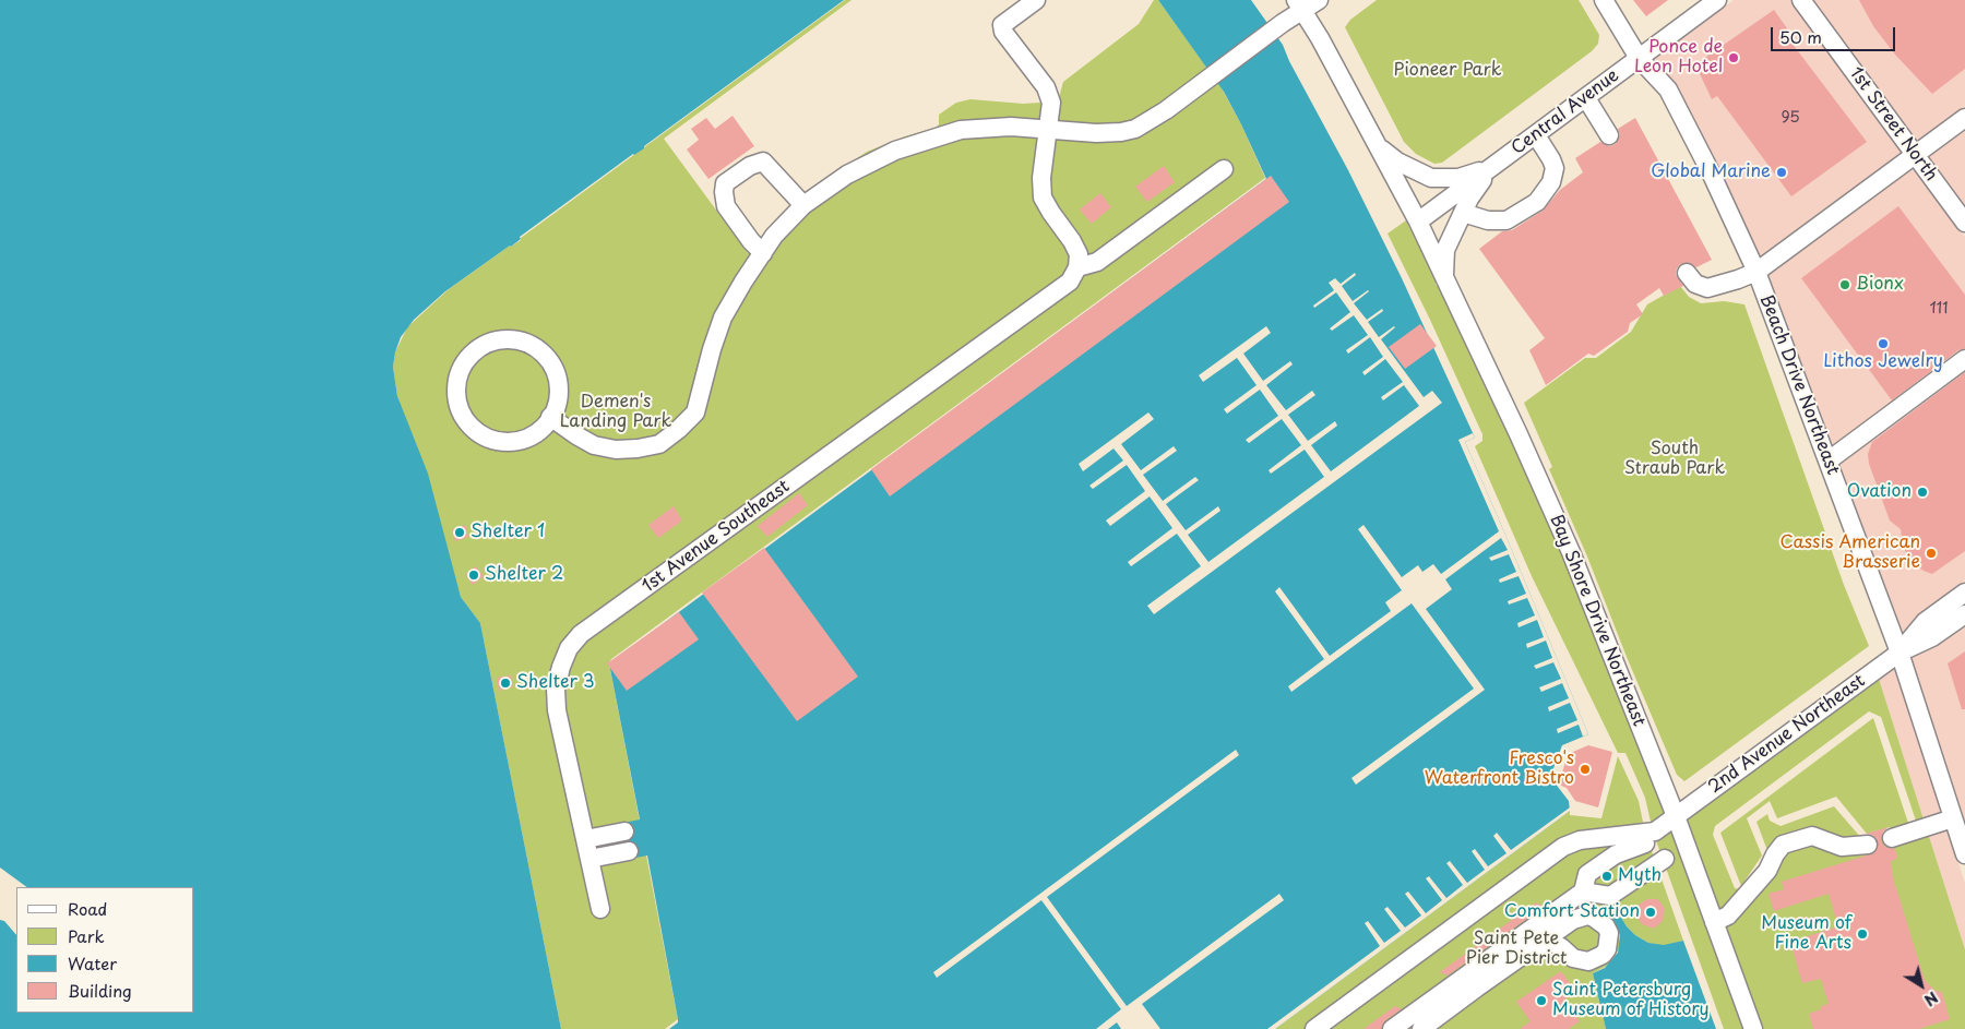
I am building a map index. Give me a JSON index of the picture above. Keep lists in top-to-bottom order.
{
  "streets": {
    "street": [
      "Central Avenue",
      "1st Street North",
      "Beach Drive Northeast",
      "1st Avenue Southeast",
      "Bay Shore Drive Northeast",
      "2nd Avenue Northeast"
    ]
  },
  "crossings": [
    ["Central Avenue", "Beach Drive Northeast"],
    ["Central Avenue", "Bay Shore Drive Northeast"],
    ["Beach Drive Northeast", "2nd Avenue Northeast"],
    ["Bay Shore Drive Northeast", "2nd Avenue Northeast"]
  ],
  "parks": [
    "Pioneer Park",
    "Demen's Landing Park",
    "South Straub Park",
    "Saint Pete Pier District"
  ],
  "places": [
    "Ponce de Leon Hotel",
    "Global Marine",
    "Bionx",
    "Lithos Jewelry",
    "Ovation",
    "Shelter 1",
    "Cassis American Brasserie",
    "Shelter 2",
    "Shelter 3",
    "Fresco's Waterfront Bistro",
    "Myth",
    "Comfort Station",
    "Museum of Fine Arts",
    "Saint Petersburg Museum of History"
  ],
  "house_numbers": ["95", "111"],
  "legend": [
    "Road",
    "Park",
    "Water",
    "Building"
  ],
  "scale_bar": "50 m",
  "north": "bottom right"
}
